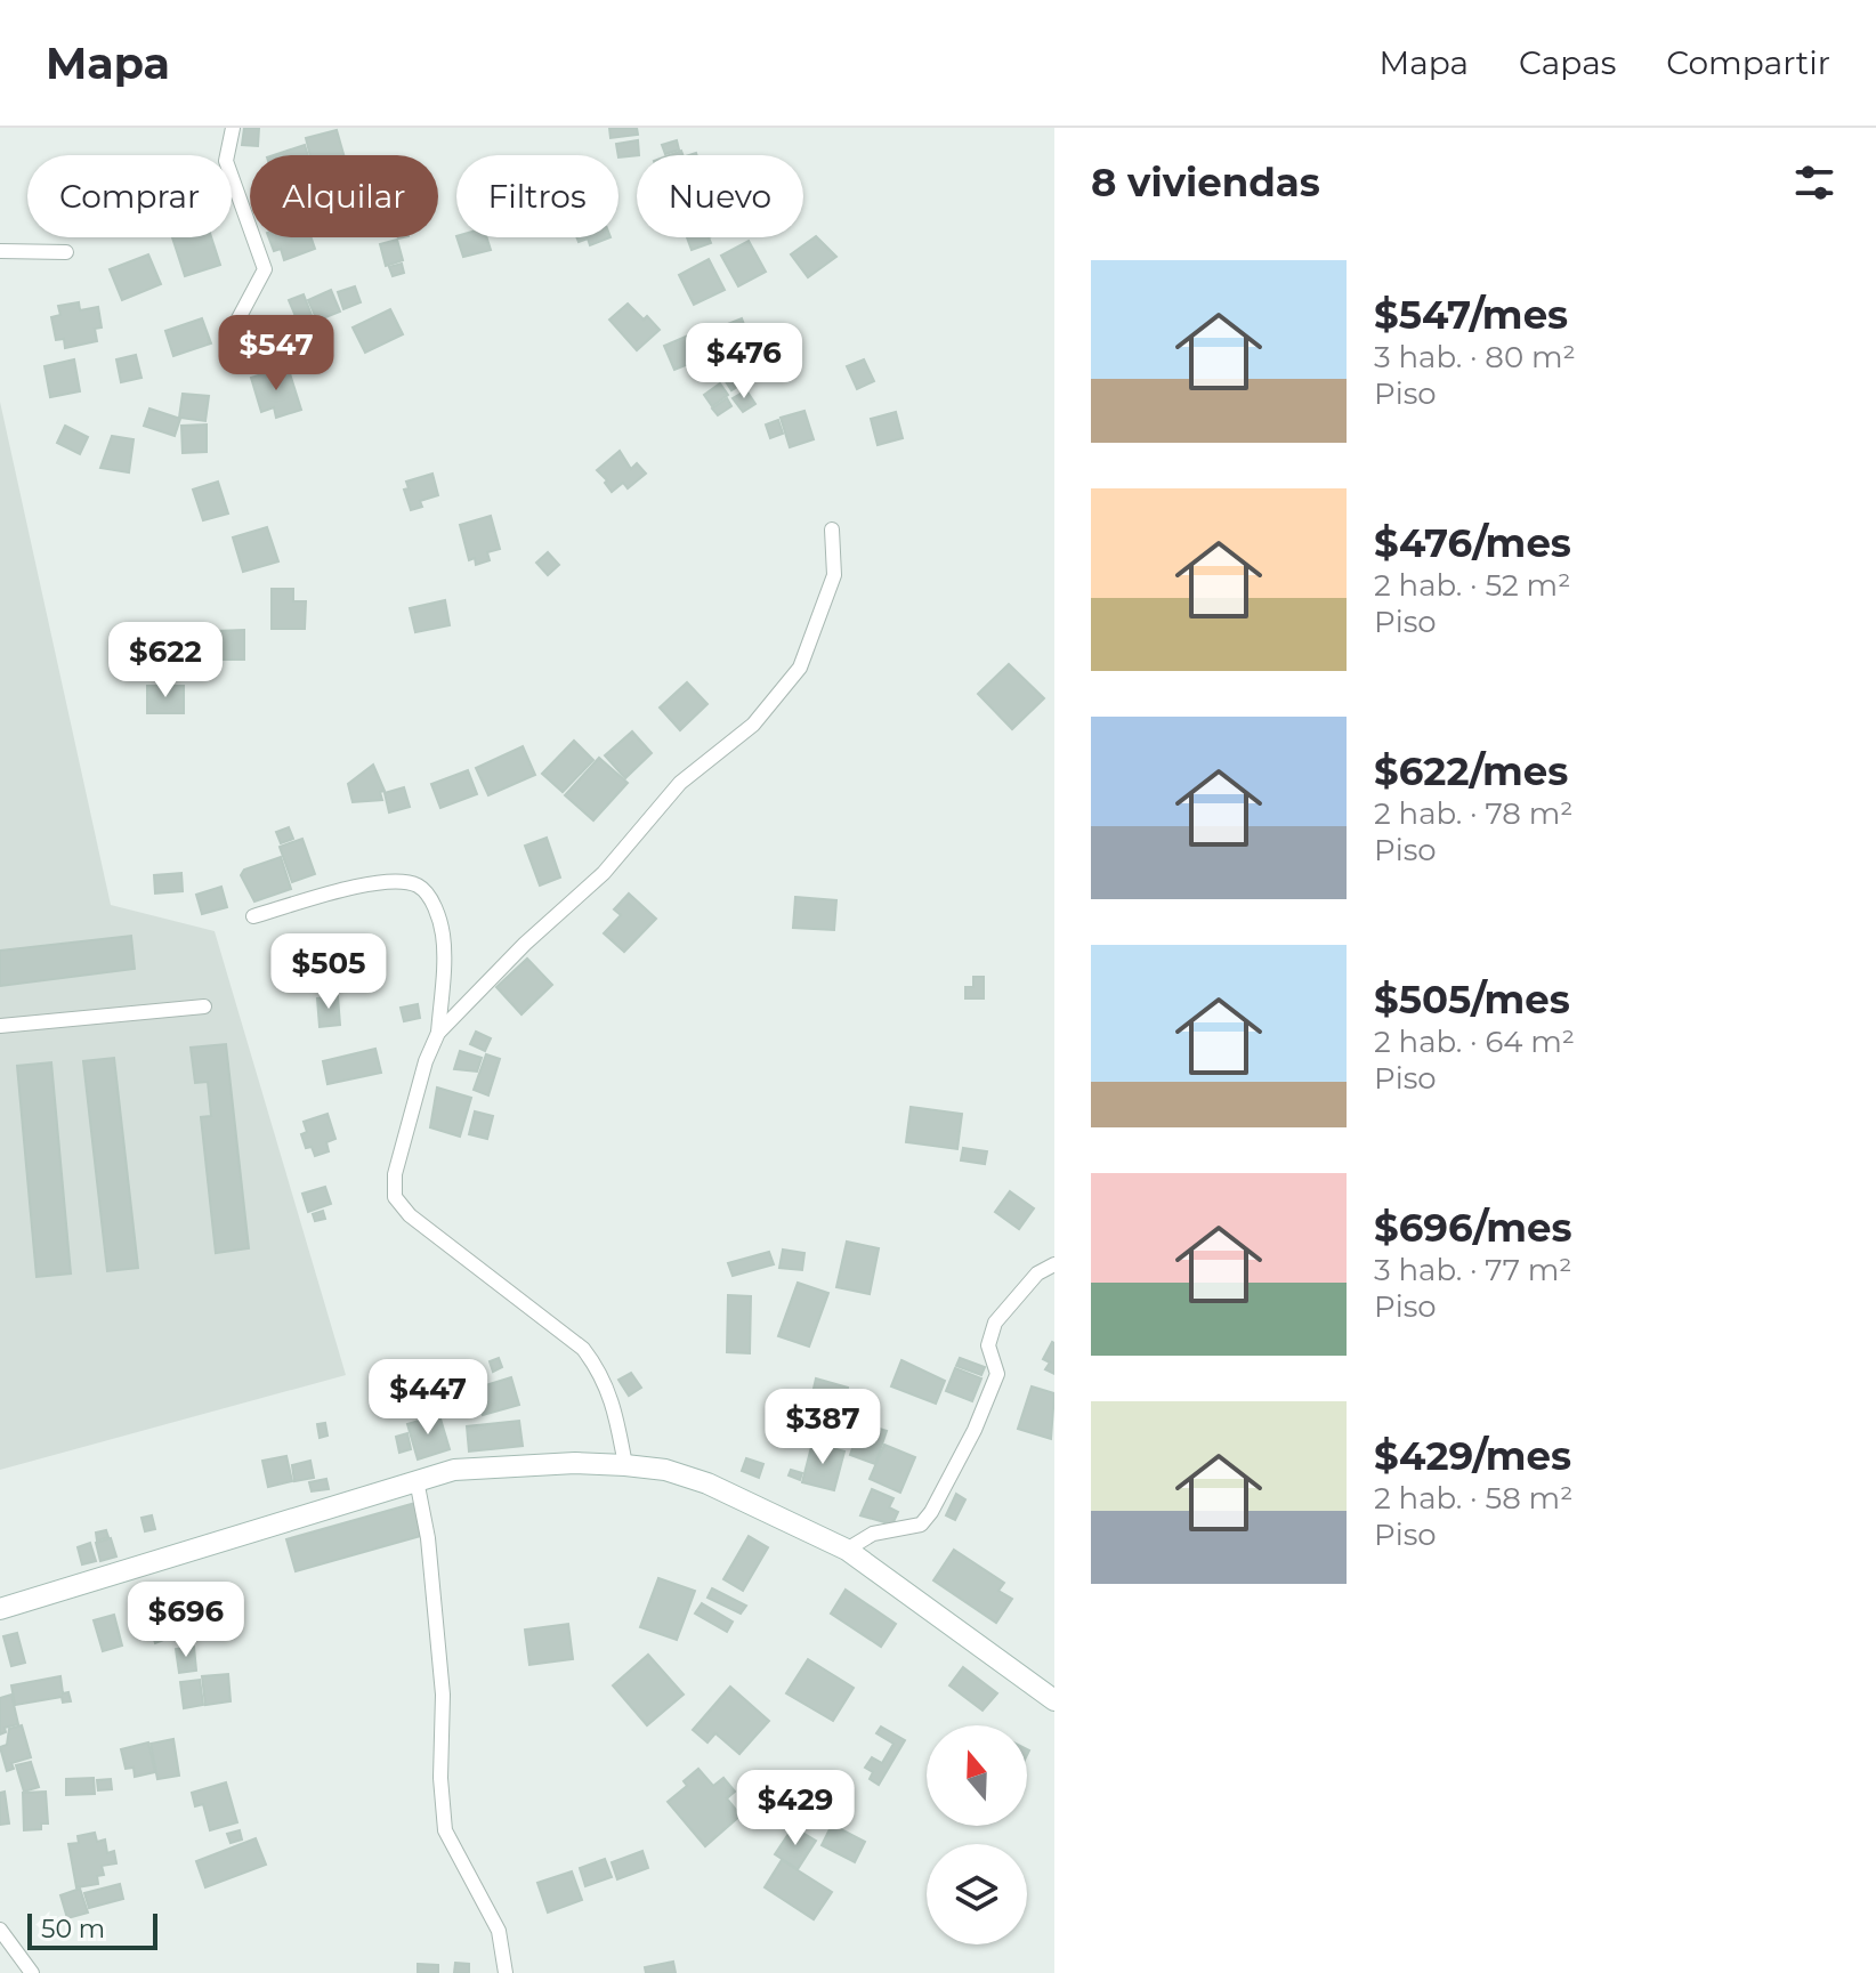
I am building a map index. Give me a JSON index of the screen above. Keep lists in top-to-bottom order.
{
  "scale_bar": "50 m",
  "north": "top",
  "page": {
    "header": "Mapa",
    "nav": ["Mapa", "Capas", "Compartir"],
    "heading": "8 viviendas",
    "chip": [
      "Comprar",
      "Alquilar",
      "Filtros",
      "Nuevo"
    ],
    "list": [
      {
        "name": "$547/mes",
        "note": "3 hab. · 80 m² · Piso"
      },
      {
        "name": "$476/mes",
        "note": "2 hab. · 52 m² · Piso"
      },
      {
        "name": "$622/mes",
        "note": "2 hab. · 78 m² · Piso"
      },
      {
        "name": "$505/mes",
        "note": "2 hab. · 64 m² · Piso"
      },
      {
        "name": "$696/mes",
        "note": "3 hab. · 77 m² · Piso"
      },
      {
        "name": "$429/mes",
        "note": "2 hab. · 58 m² · Piso"
      }
    ],
    "price": [
      "$547",
      "$476",
      "$622",
      "$505",
      "$447",
      "$387",
      "$696",
      "$429"
    ],
    "scale": "50 m"
  }
}
